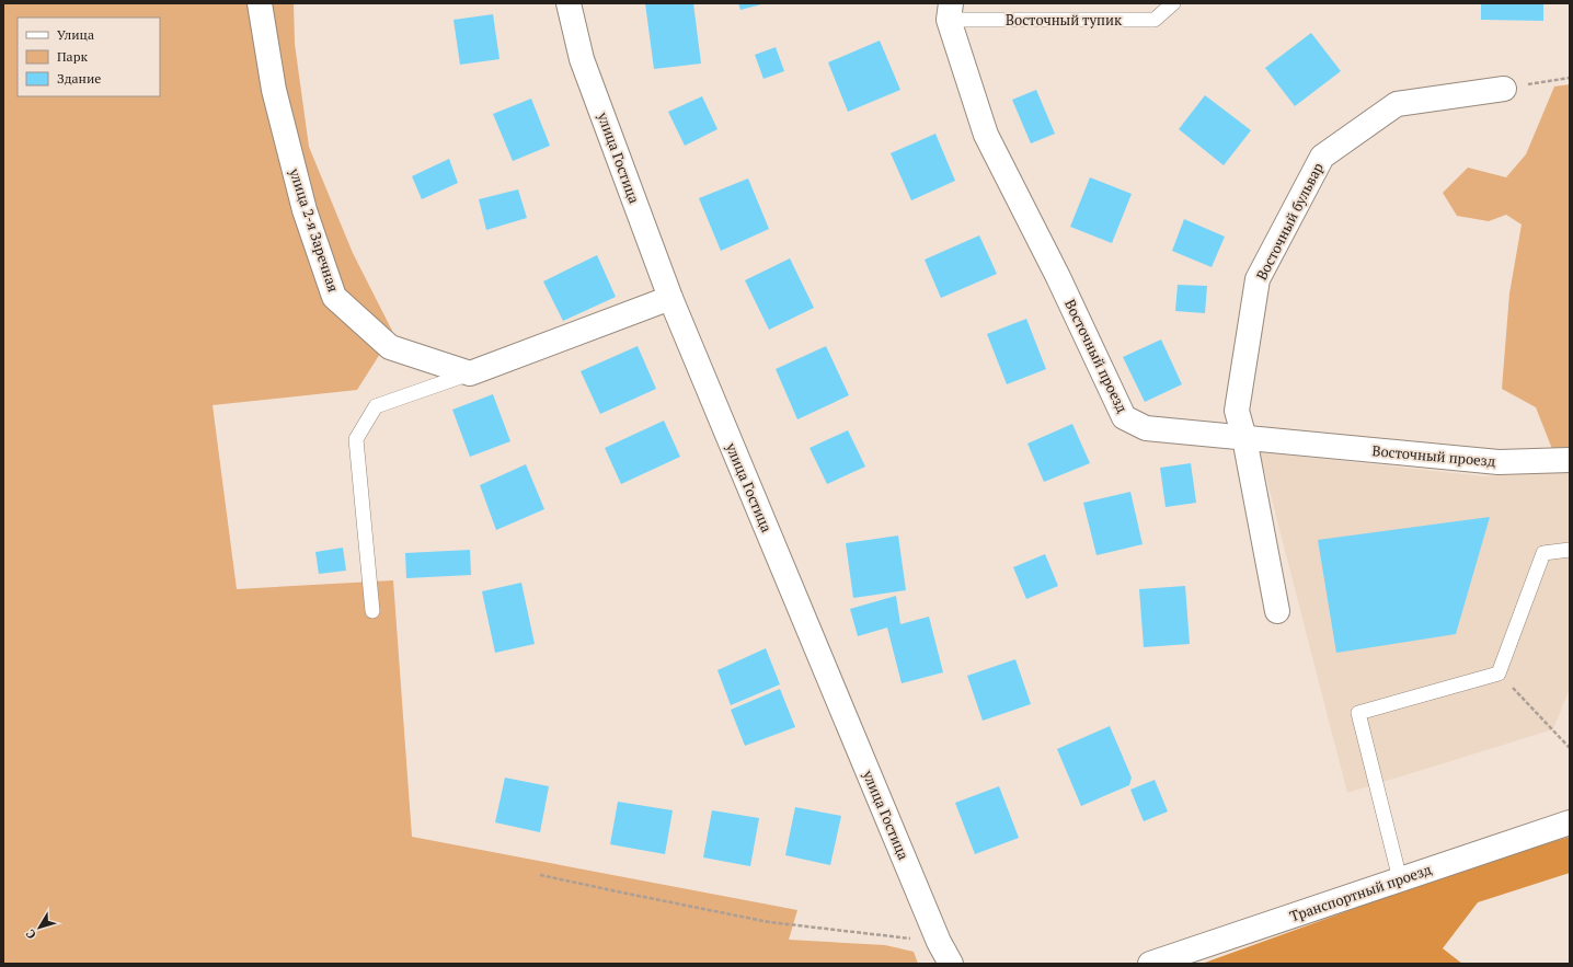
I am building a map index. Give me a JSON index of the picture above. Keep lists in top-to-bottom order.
{
  "streets": {
    "street": [
      "улица Гостица",
      "Восточный бульвар",
      "улица 2-я Заречная",
      "Восточный проезд",
      "Транспортный проезд"
    ],
    "lane": ["Восточный тупик"]
  },
  "crossings": [
    ["Восточный тупик", "Восточный проезд"],
    ["Восточный бульвар", "Восточный проезд"]
  ],
  "legend": ["Улица", "Парк", "Здание"],
  "north": "bottom left"
}
